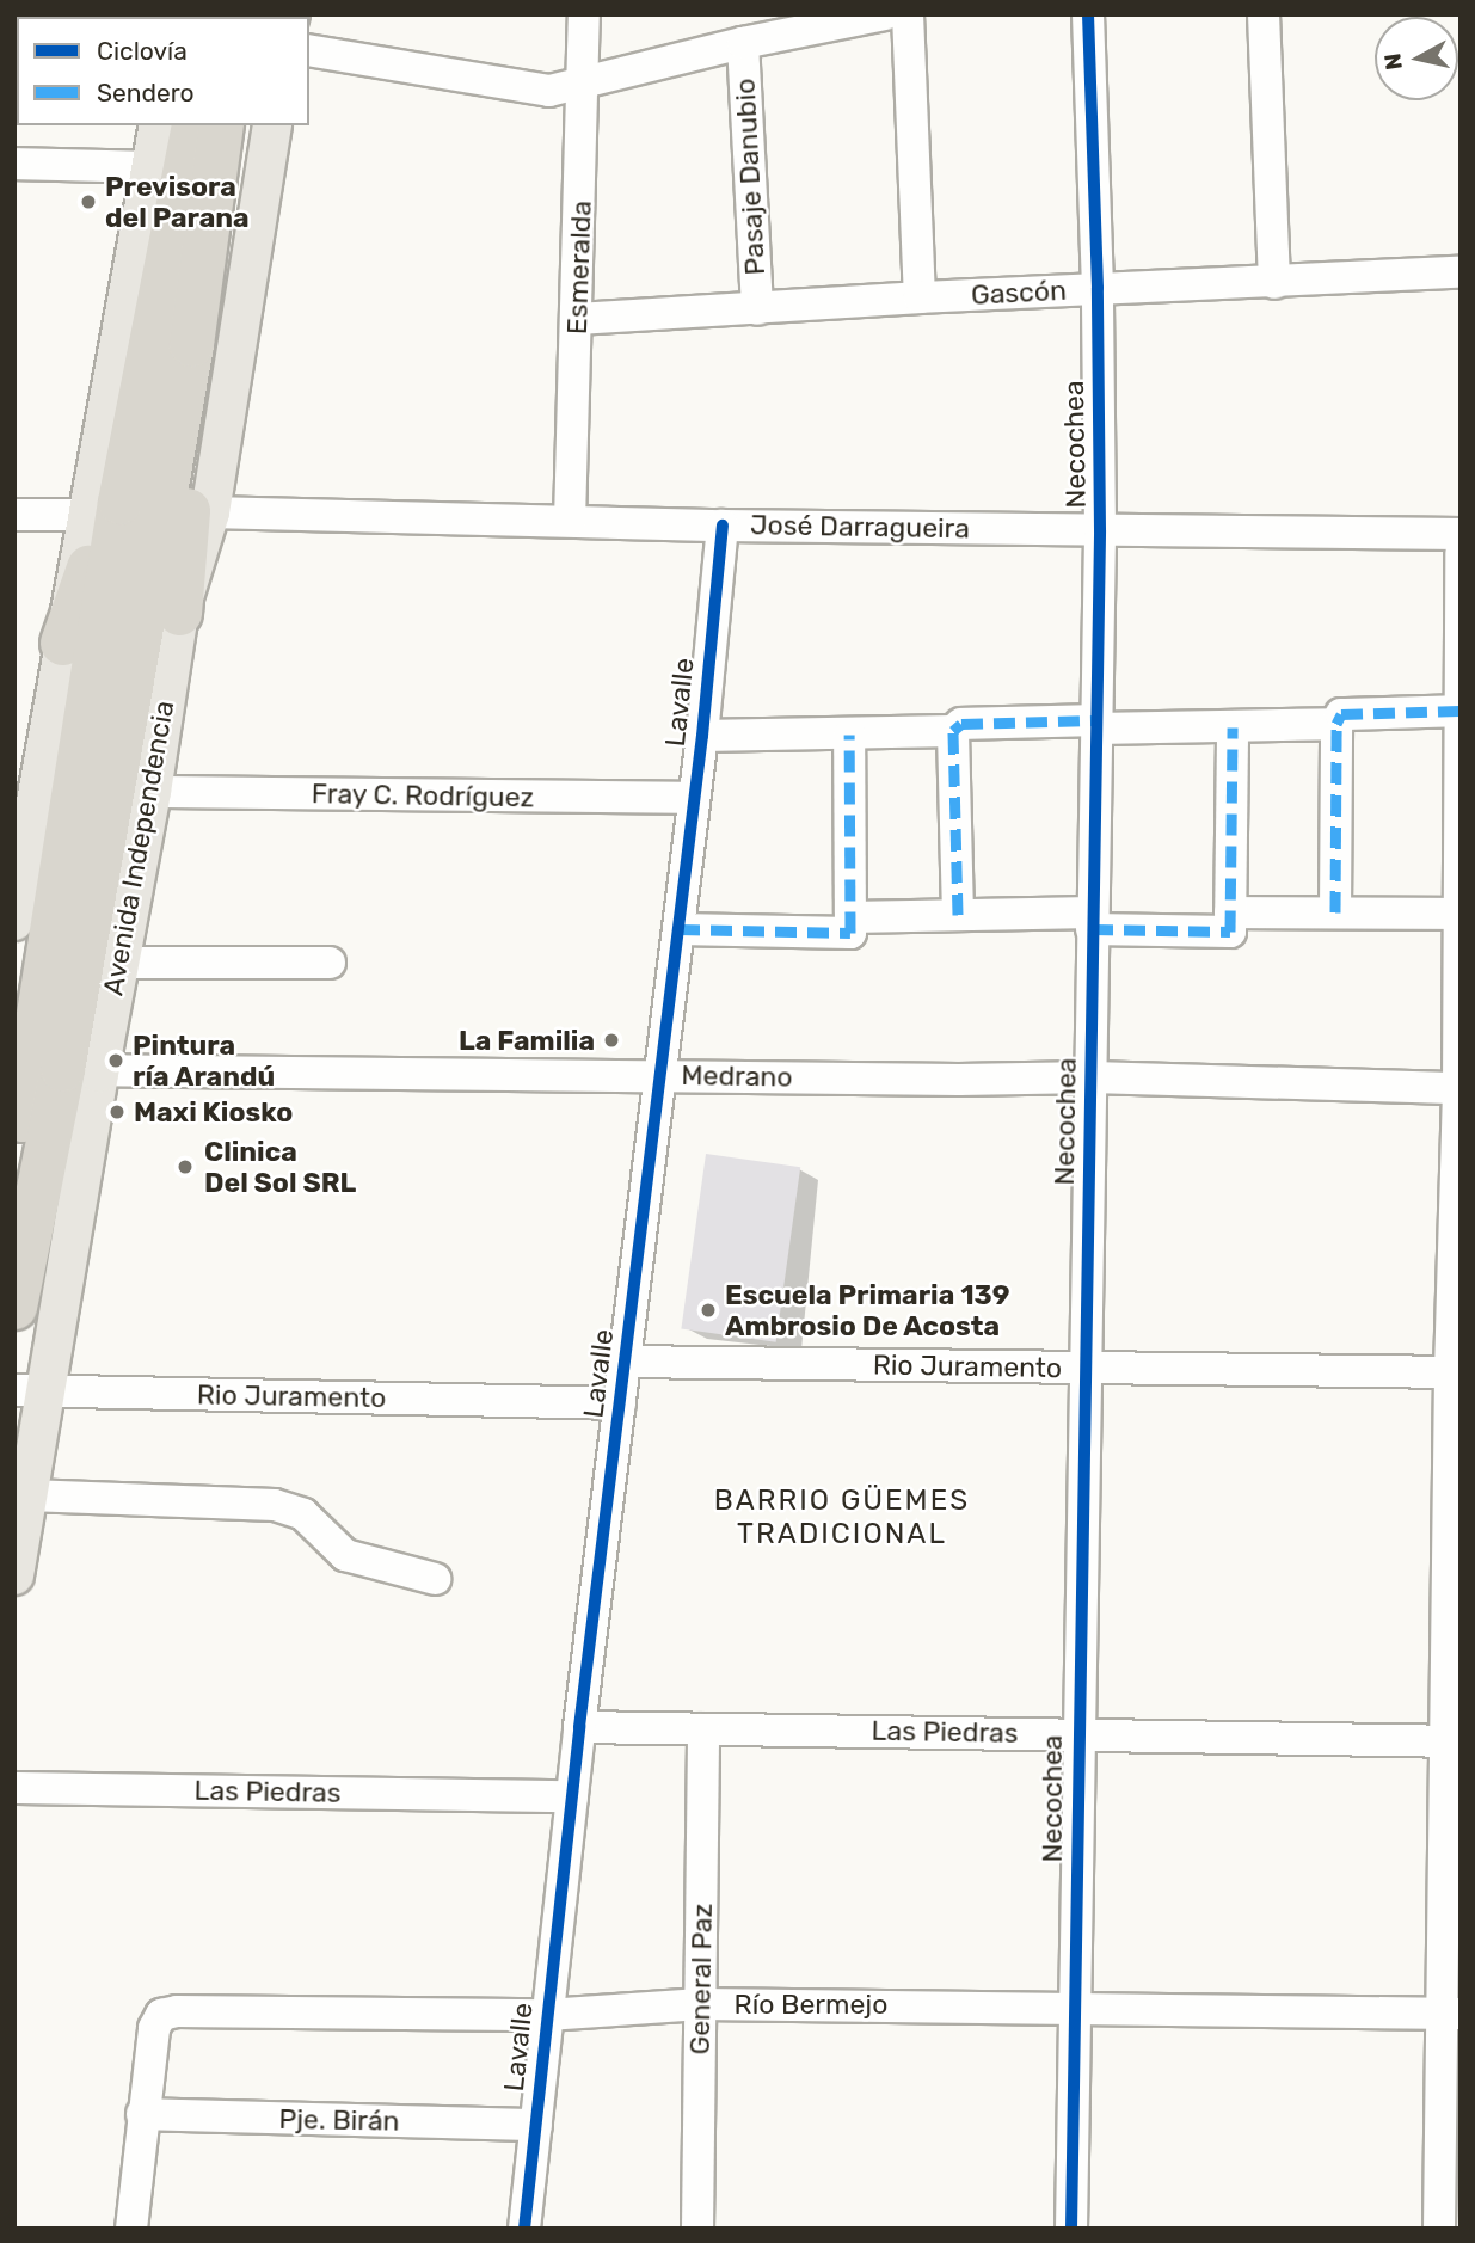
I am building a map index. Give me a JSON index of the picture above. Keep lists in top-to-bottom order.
{
  "streets": {
    "highway": ["Avenida Independencia"],
    "street": [
      "Pasaje Danubio",
      "Esmeralda",
      "Gascón",
      "Necochea",
      "José Darragueira",
      "Lavalle",
      "Fray C. Rodríguez",
      "Medrano",
      "Rio Juramento",
      "Las Piedras",
      "General Paz",
      "Río Bermejo",
      "Pje. Birán"
    ]
  },
  "crossings": [
    ["Pasaje Danubio", "Gascón"],
    ["Esmeralda", "Gascón"],
    ["Esmeralda", "José Darragueira"],
    ["Gascón", "Necochea"],
    ["Necochea", "José Darragueira"],
    ["Necochea", "Medrano"],
    ["Necochea", "Rio Juramento"],
    ["Necochea", "Las Piedras"],
    ["Necochea", "Río Bermejo"],
    ["José Darragueira", "Lavalle"],
    ["José Darragueira", "Avenida Independencia"],
    ["Lavalle", "Fray C. Rodríguez"],
    ["Lavalle", "Medrano"],
    ["Lavalle", "Rio Juramento"],
    ["Lavalle", "Las Piedras"],
    ["Lavalle", "Río Bermejo"],
    ["Lavalle", "Pje. Birán"],
    ["Fray C. Rodríguez", "Avenida Independencia"],
    ["Avenida Independencia", "Medrano"],
    ["Avenida Independencia", "Rio Juramento"],
    ["Las Piedras", "General Paz"],
    ["General Paz", "Río Bermejo"],
    ["Río Bermejo", "Pje. Birán"]
  ],
  "districts": ["BARRIO GÜEMES TRADICIONAL"],
  "places": [
    "Previsora del Parana",
    "La Familia",
    "Pintura ría Arandú",
    "Maxi Kiosko",
    "Clinica Del Sol SRL",
    "Escuela Primaria 139 Ambrosio De Acosta"
  ],
  "legend": ["Ciclovía", "Sendero"],
  "north": "left"
}
